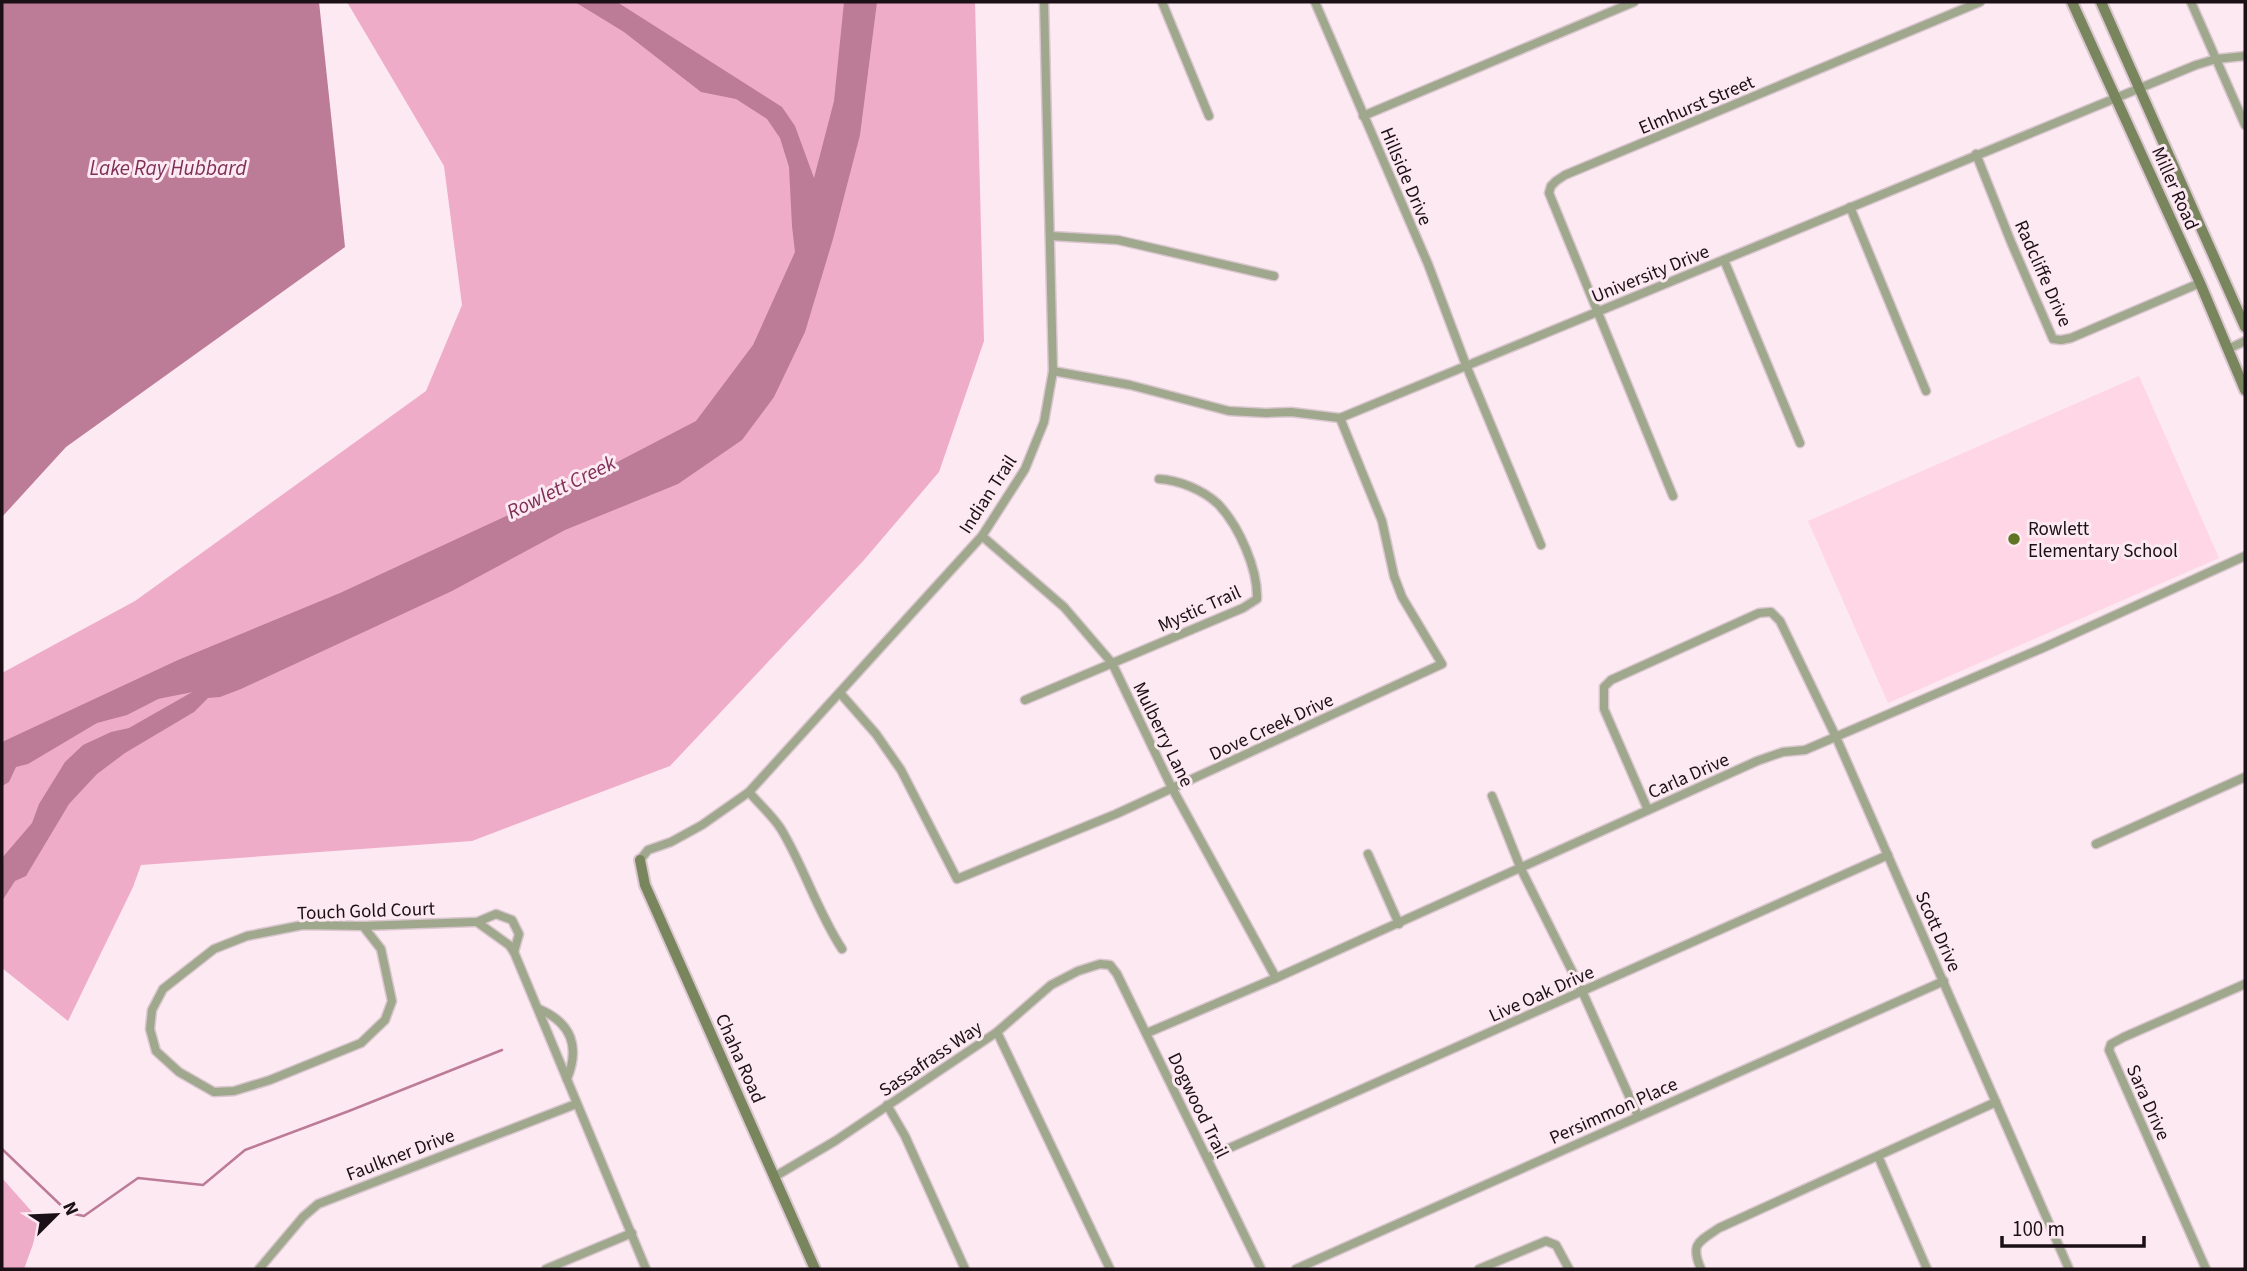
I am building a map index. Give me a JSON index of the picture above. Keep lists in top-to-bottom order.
{
  "streets": {
    "main road": ["Miller Road", "Chaha Road"],
    "street": [
      "Elmhurst Street",
      "Hillside Drive",
      "University Drive",
      "Radcliffe Drive",
      "Indian Trail",
      "Mystic Trail",
      "Dove Creek Drive",
      "Mulberry Lane",
      "Carla Drive",
      "Touch Gold Court",
      "Scott Drive",
      "Live Oak Drive",
      "Sassafrass Way",
      "Sara Drive",
      "Dogwood Trail",
      "Persimmon Place",
      "Faulkner Drive"
    ]
  },
  "crossings": [
    ["Elmhurst Street", "University Drive"],
    ["Hillside Drive", "University Drive"],
    ["Miller Road", "University Drive"],
    ["Miller Road", "Radcliffe Drive"],
    ["University Drive", "Radcliffe Drive"],
    ["University Drive", "Indian Trail"],
    ["University Drive", "Dove Creek Drive"],
    ["Indian Trail", "Dove Creek Drive"],
    ["Indian Trail", "Mulberry Lane"],
    ["Indian Trail", "Chaha Road"],
    ["Mystic Trail", "Mulberry Lane"],
    ["Dove Creek Drive", "Mulberry Lane"],
    ["Mulberry Lane", "Carla Drive"],
    ["Carla Drive", "Scott Drive"],
    ["Carla Drive", "Dogwood Trail"],
    ["Scott Drive", "Live Oak Drive"],
    ["Scott Drive", "Persimmon Place"],
    ["Live Oak Drive", "Dogwood Trail"],
    ["Chaha Road", "Sassafrass Way"],
    ["Sassafrass Way", "Dogwood Trail"]
  ],
  "water": ["Lake Ray Hubbard", "Rowlett Creek"],
  "places": ["Rowlett Elementary School"],
  "scale_bar": "100 m",
  "north": "top right"
}
